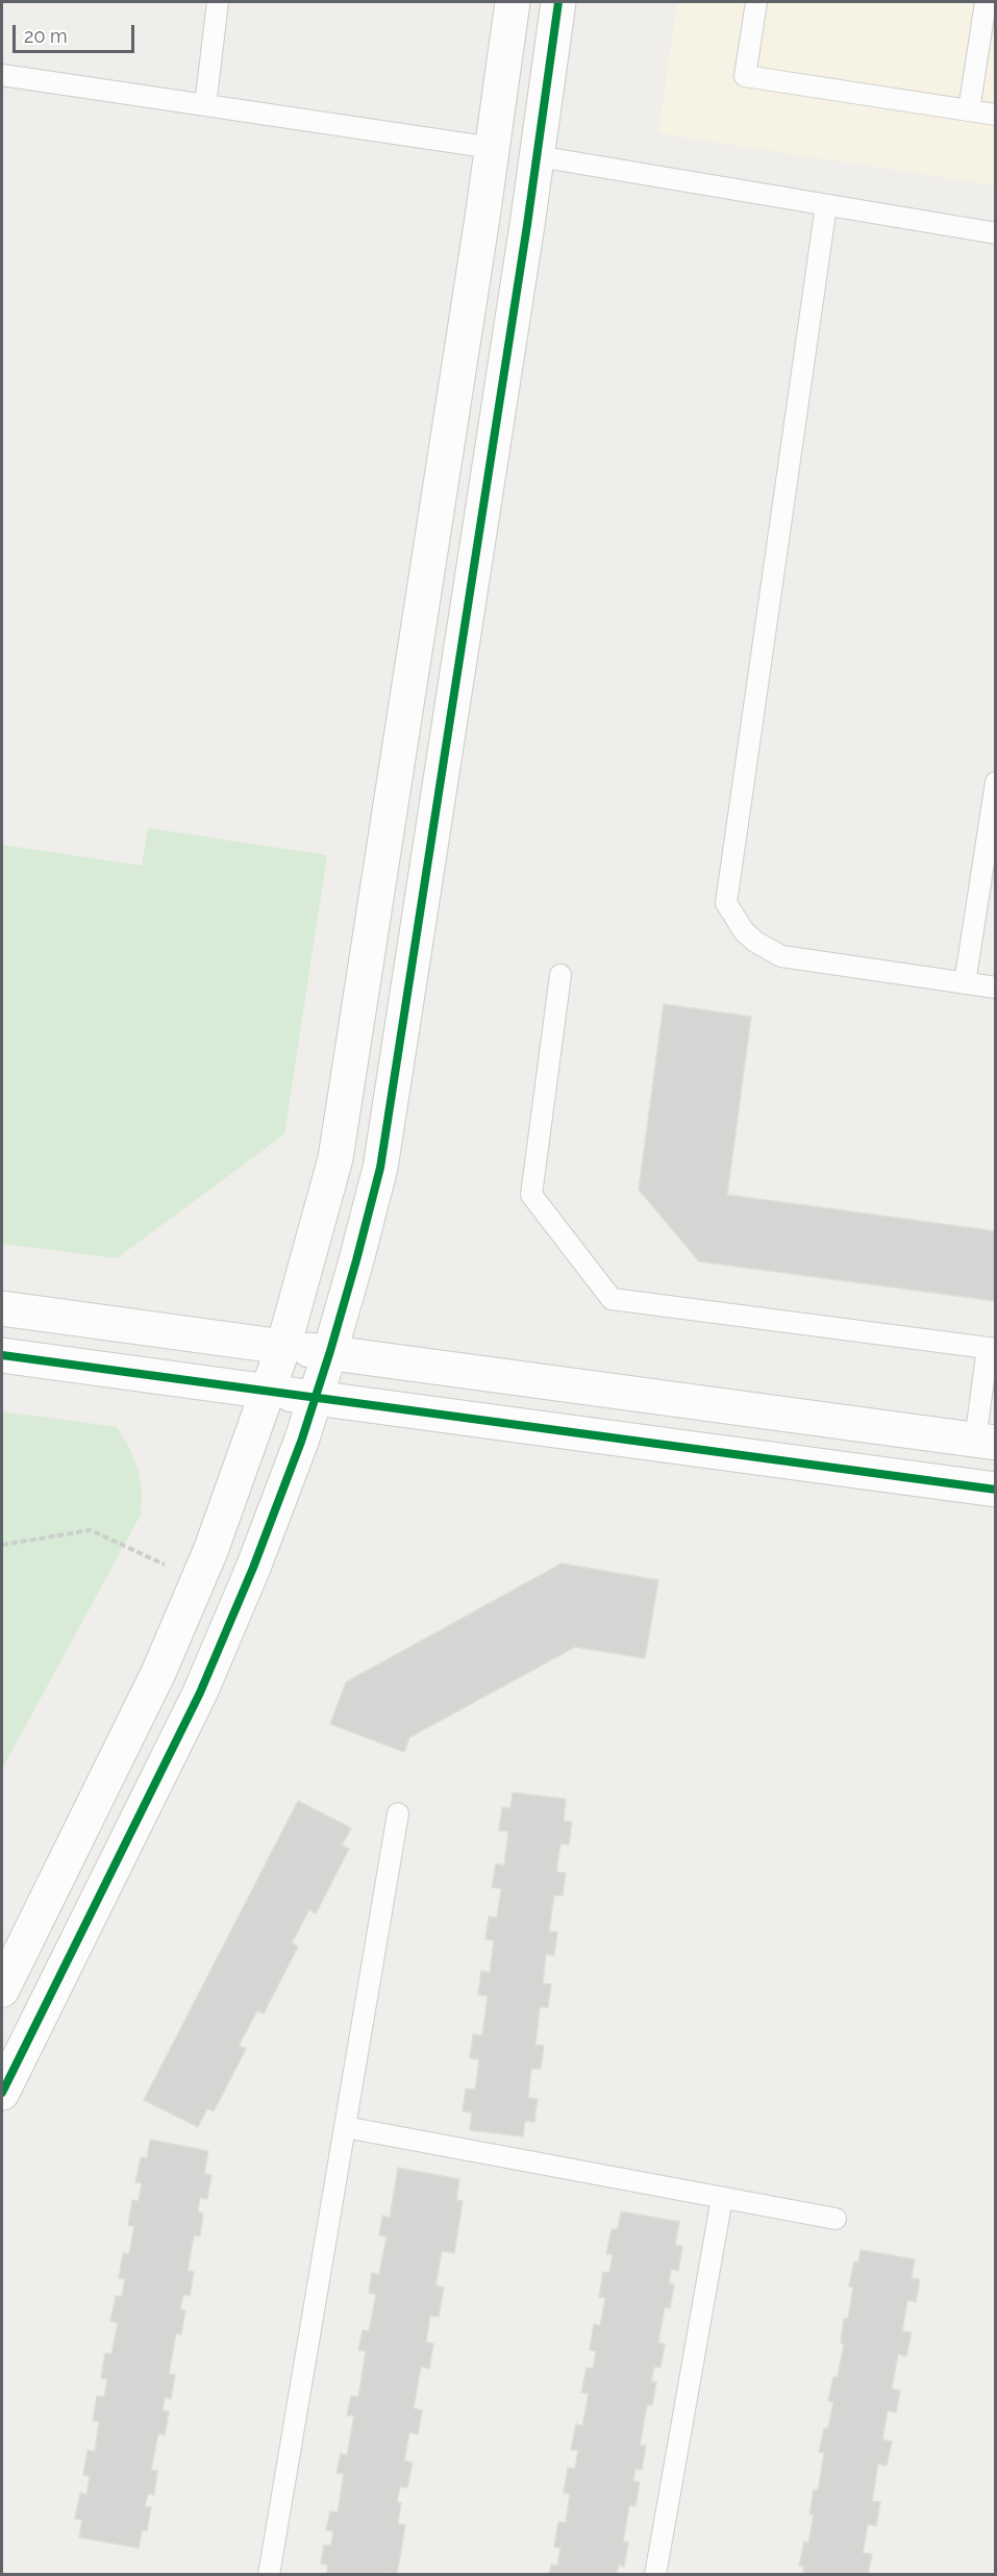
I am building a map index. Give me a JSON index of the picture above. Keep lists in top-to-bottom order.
{
  "scale_bar": "20 m"
}
